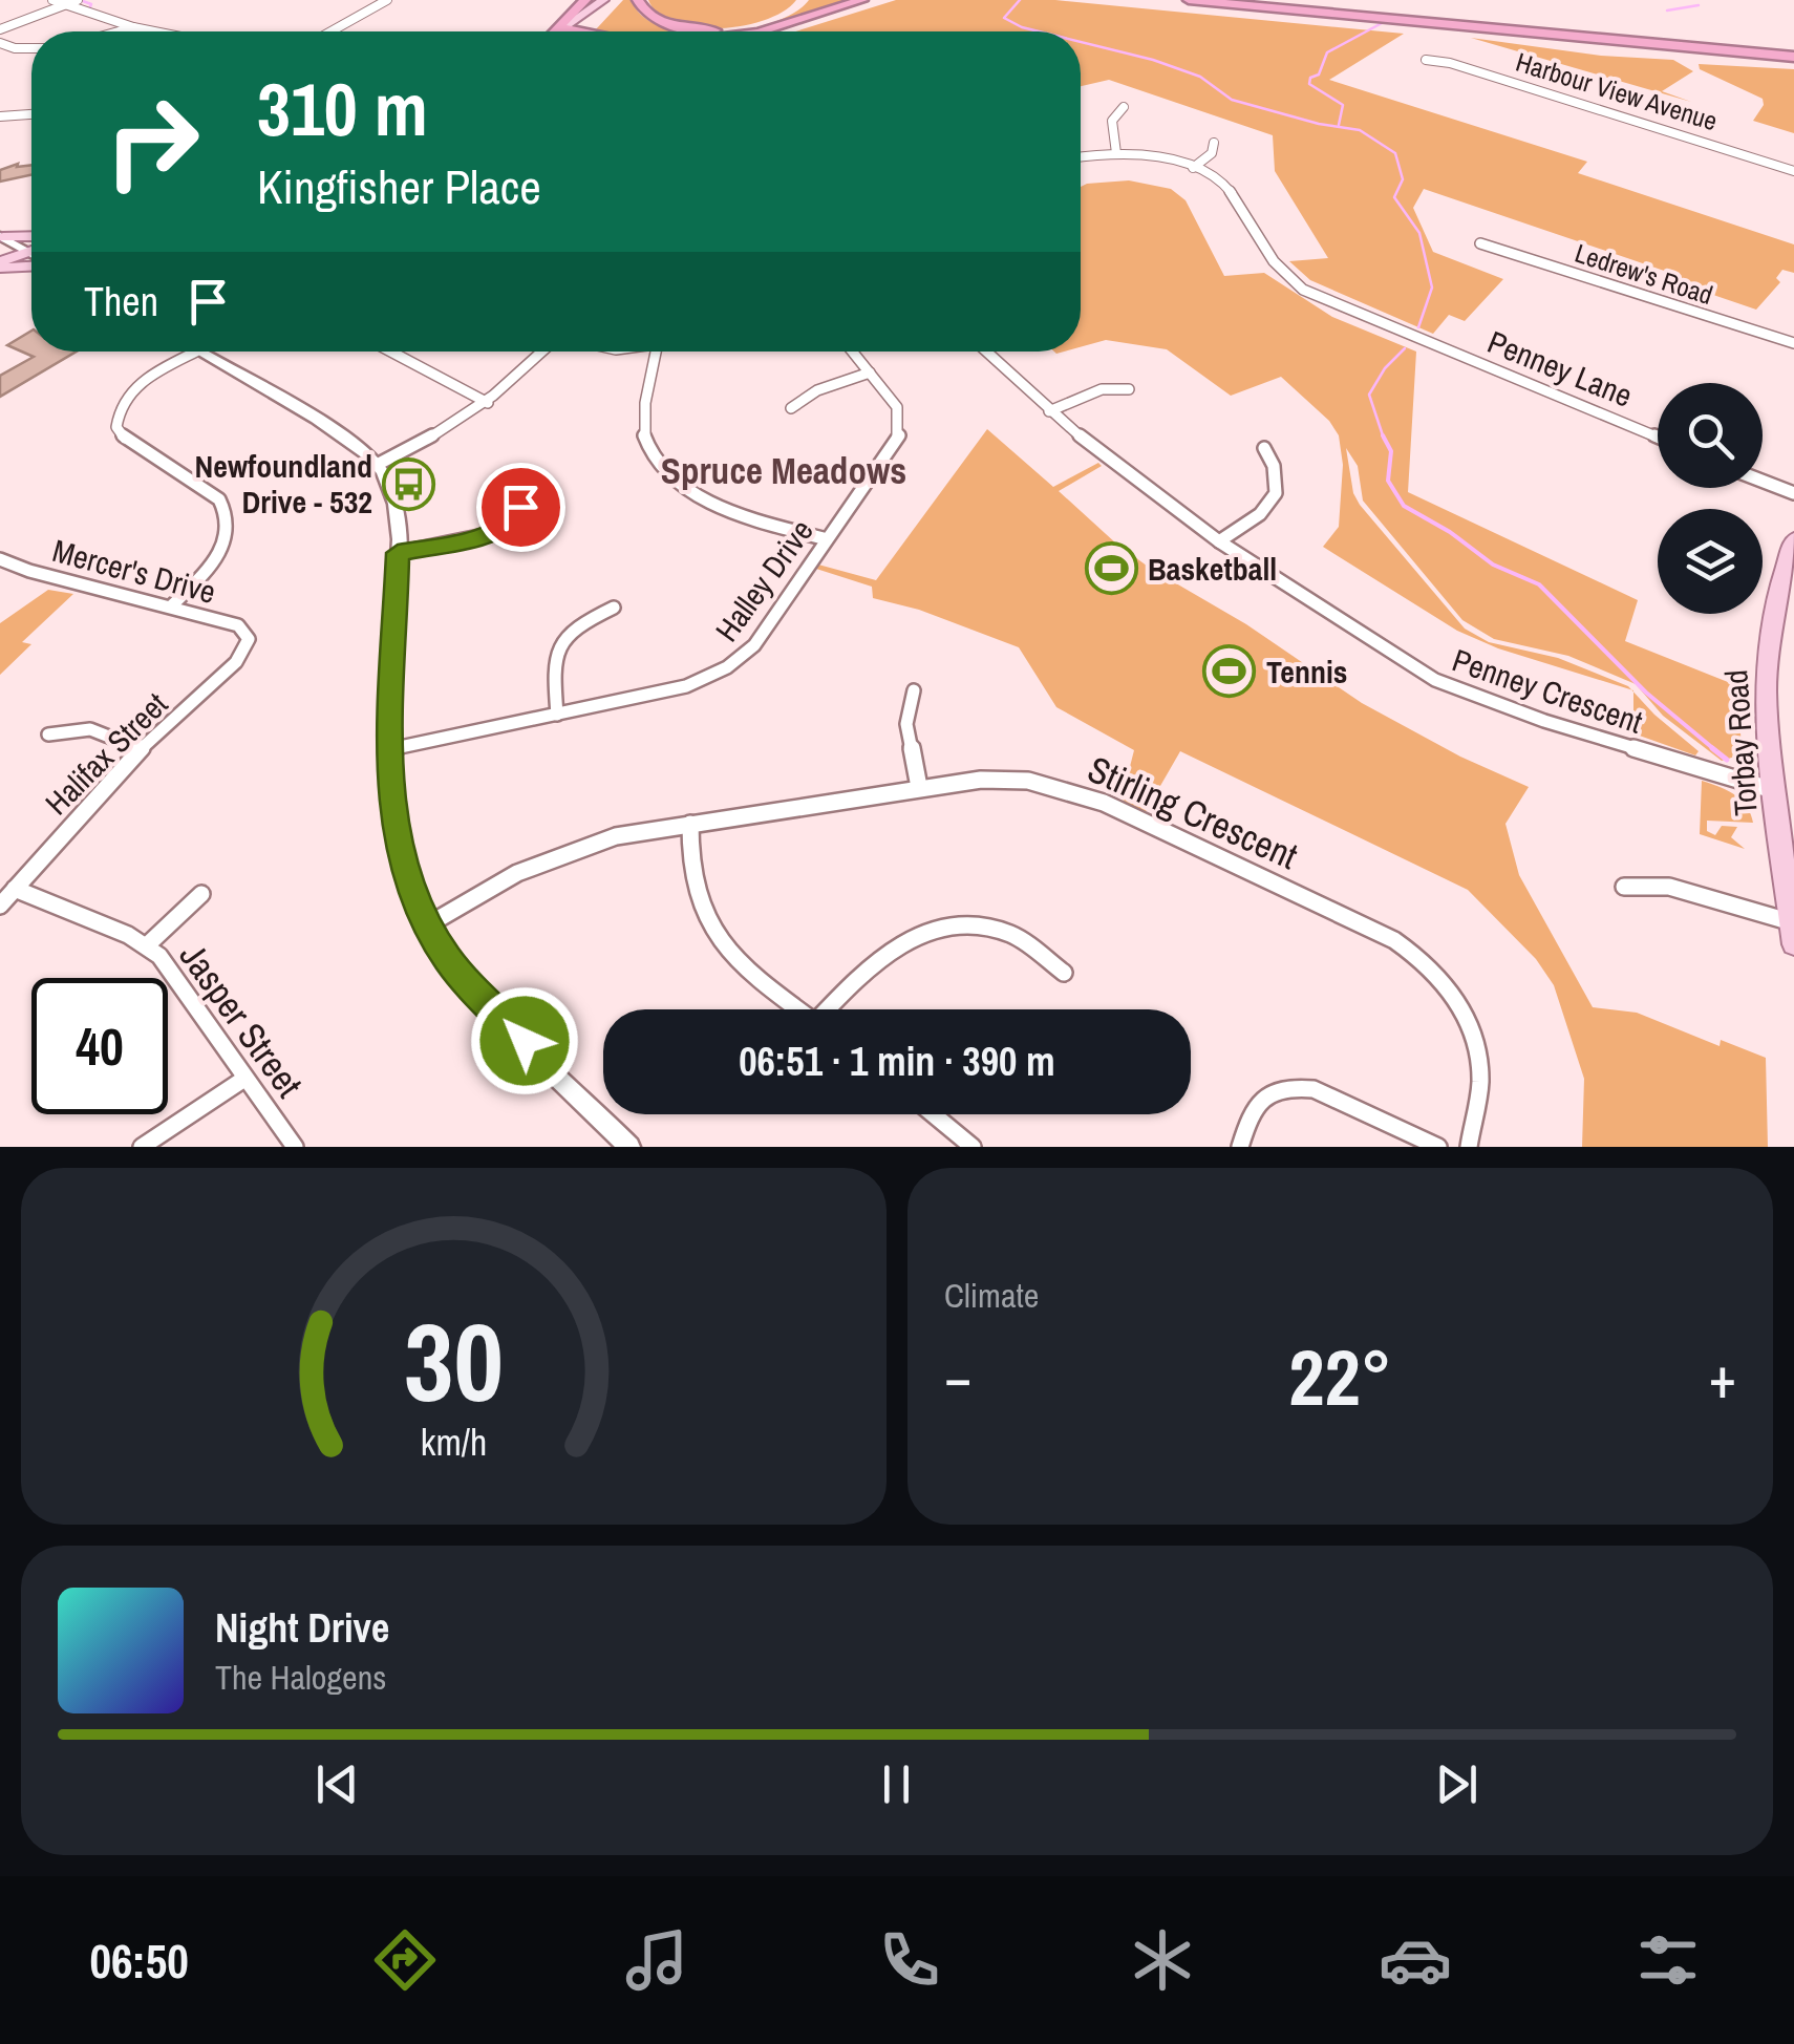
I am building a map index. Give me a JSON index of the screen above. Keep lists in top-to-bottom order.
{
  "streets": {
    "main road": ["Torbay Road"],
    "street": [
      "Harbour View Avenue",
      "Ledrew's Road",
      "Penney Lane",
      "Mercer's Drive",
      "Halley Drive",
      "Penney Crescent",
      "Halifax Street",
      "Stirling Crescent",
      "Jasper Street"
    ]
  },
  "crossings": [
    ["Mercer's Drive", "Halifax Street"],
    ["Penney Crescent", "Torbay Road"],
    ["Halifax Street", "Jasper Street"]
  ],
  "districts": ["Spruce Meadows"],
  "places": {
    "bus stop": ["Newfoundland Drive - 532"],
    "sports": ["Basketball", "Tennis"]
  },
  "page": {
    "turn": ["310 m", "Kingfisher Place"],
    "then": "Then",
    "limit": "40",
    "trip": "06:51 · 1 min · 390 m",
    "tile": "Climate",
    "heat": ["−", "22°", "+"],
    "song": ["Night Drive", "The Halogens"],
    "tabs": "06:50",
    "gauge": ["30", "km/h"]
  }
}
